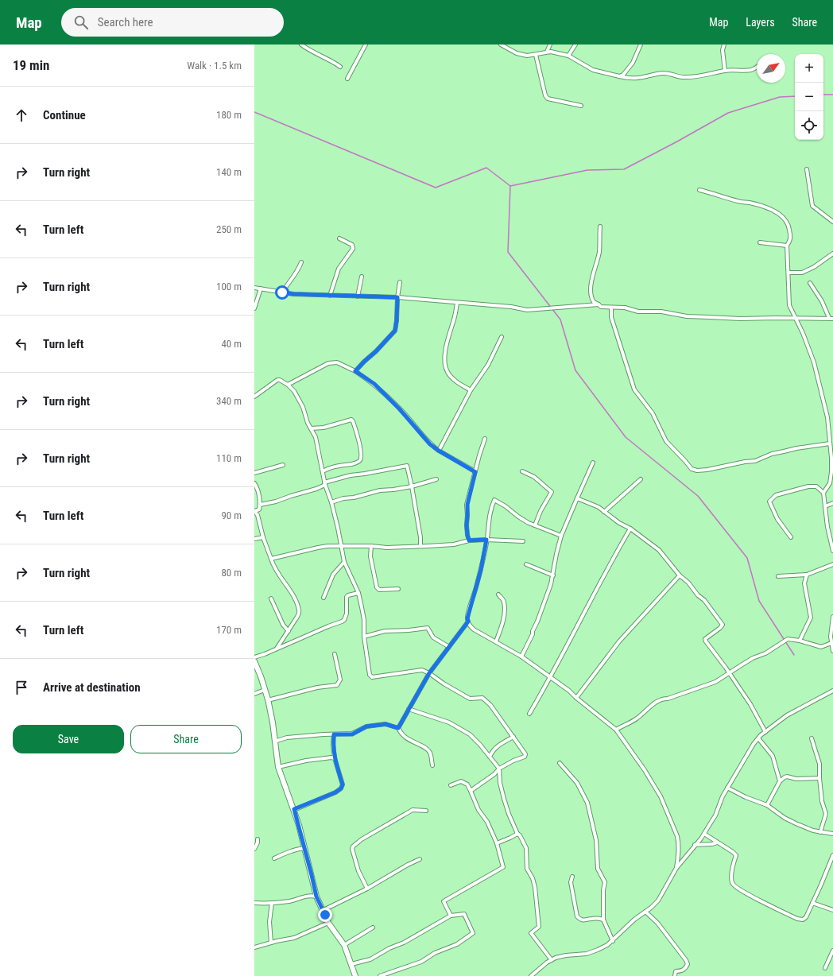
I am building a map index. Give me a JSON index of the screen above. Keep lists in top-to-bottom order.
{
  "north": "top right",
  "page": {
    "header": "Map",
    "search": "Search here",
    "nav": ["Map", "Layers", "Share"],
    "heading": ["19 min", "Walk · 1.5 km"],
    "map_buttons": ["+", "−"],
    "list": [
      ["Continue", "180 m"],
      ["Turn right", "140 m"],
      ["Turn left", "250 m"],
      ["Turn right", "100 m"],
      ["Turn left", "40 m"],
      ["Turn right", "340 m"],
      ["Turn right", "110 m"],
      ["Turn left", "90 m"],
      ["Turn right", "80 m"],
      ["Turn left", "170 m"],
      "Arrive at destination"
    ],
    "buttons": ["Save", "Share"]
  }
}
